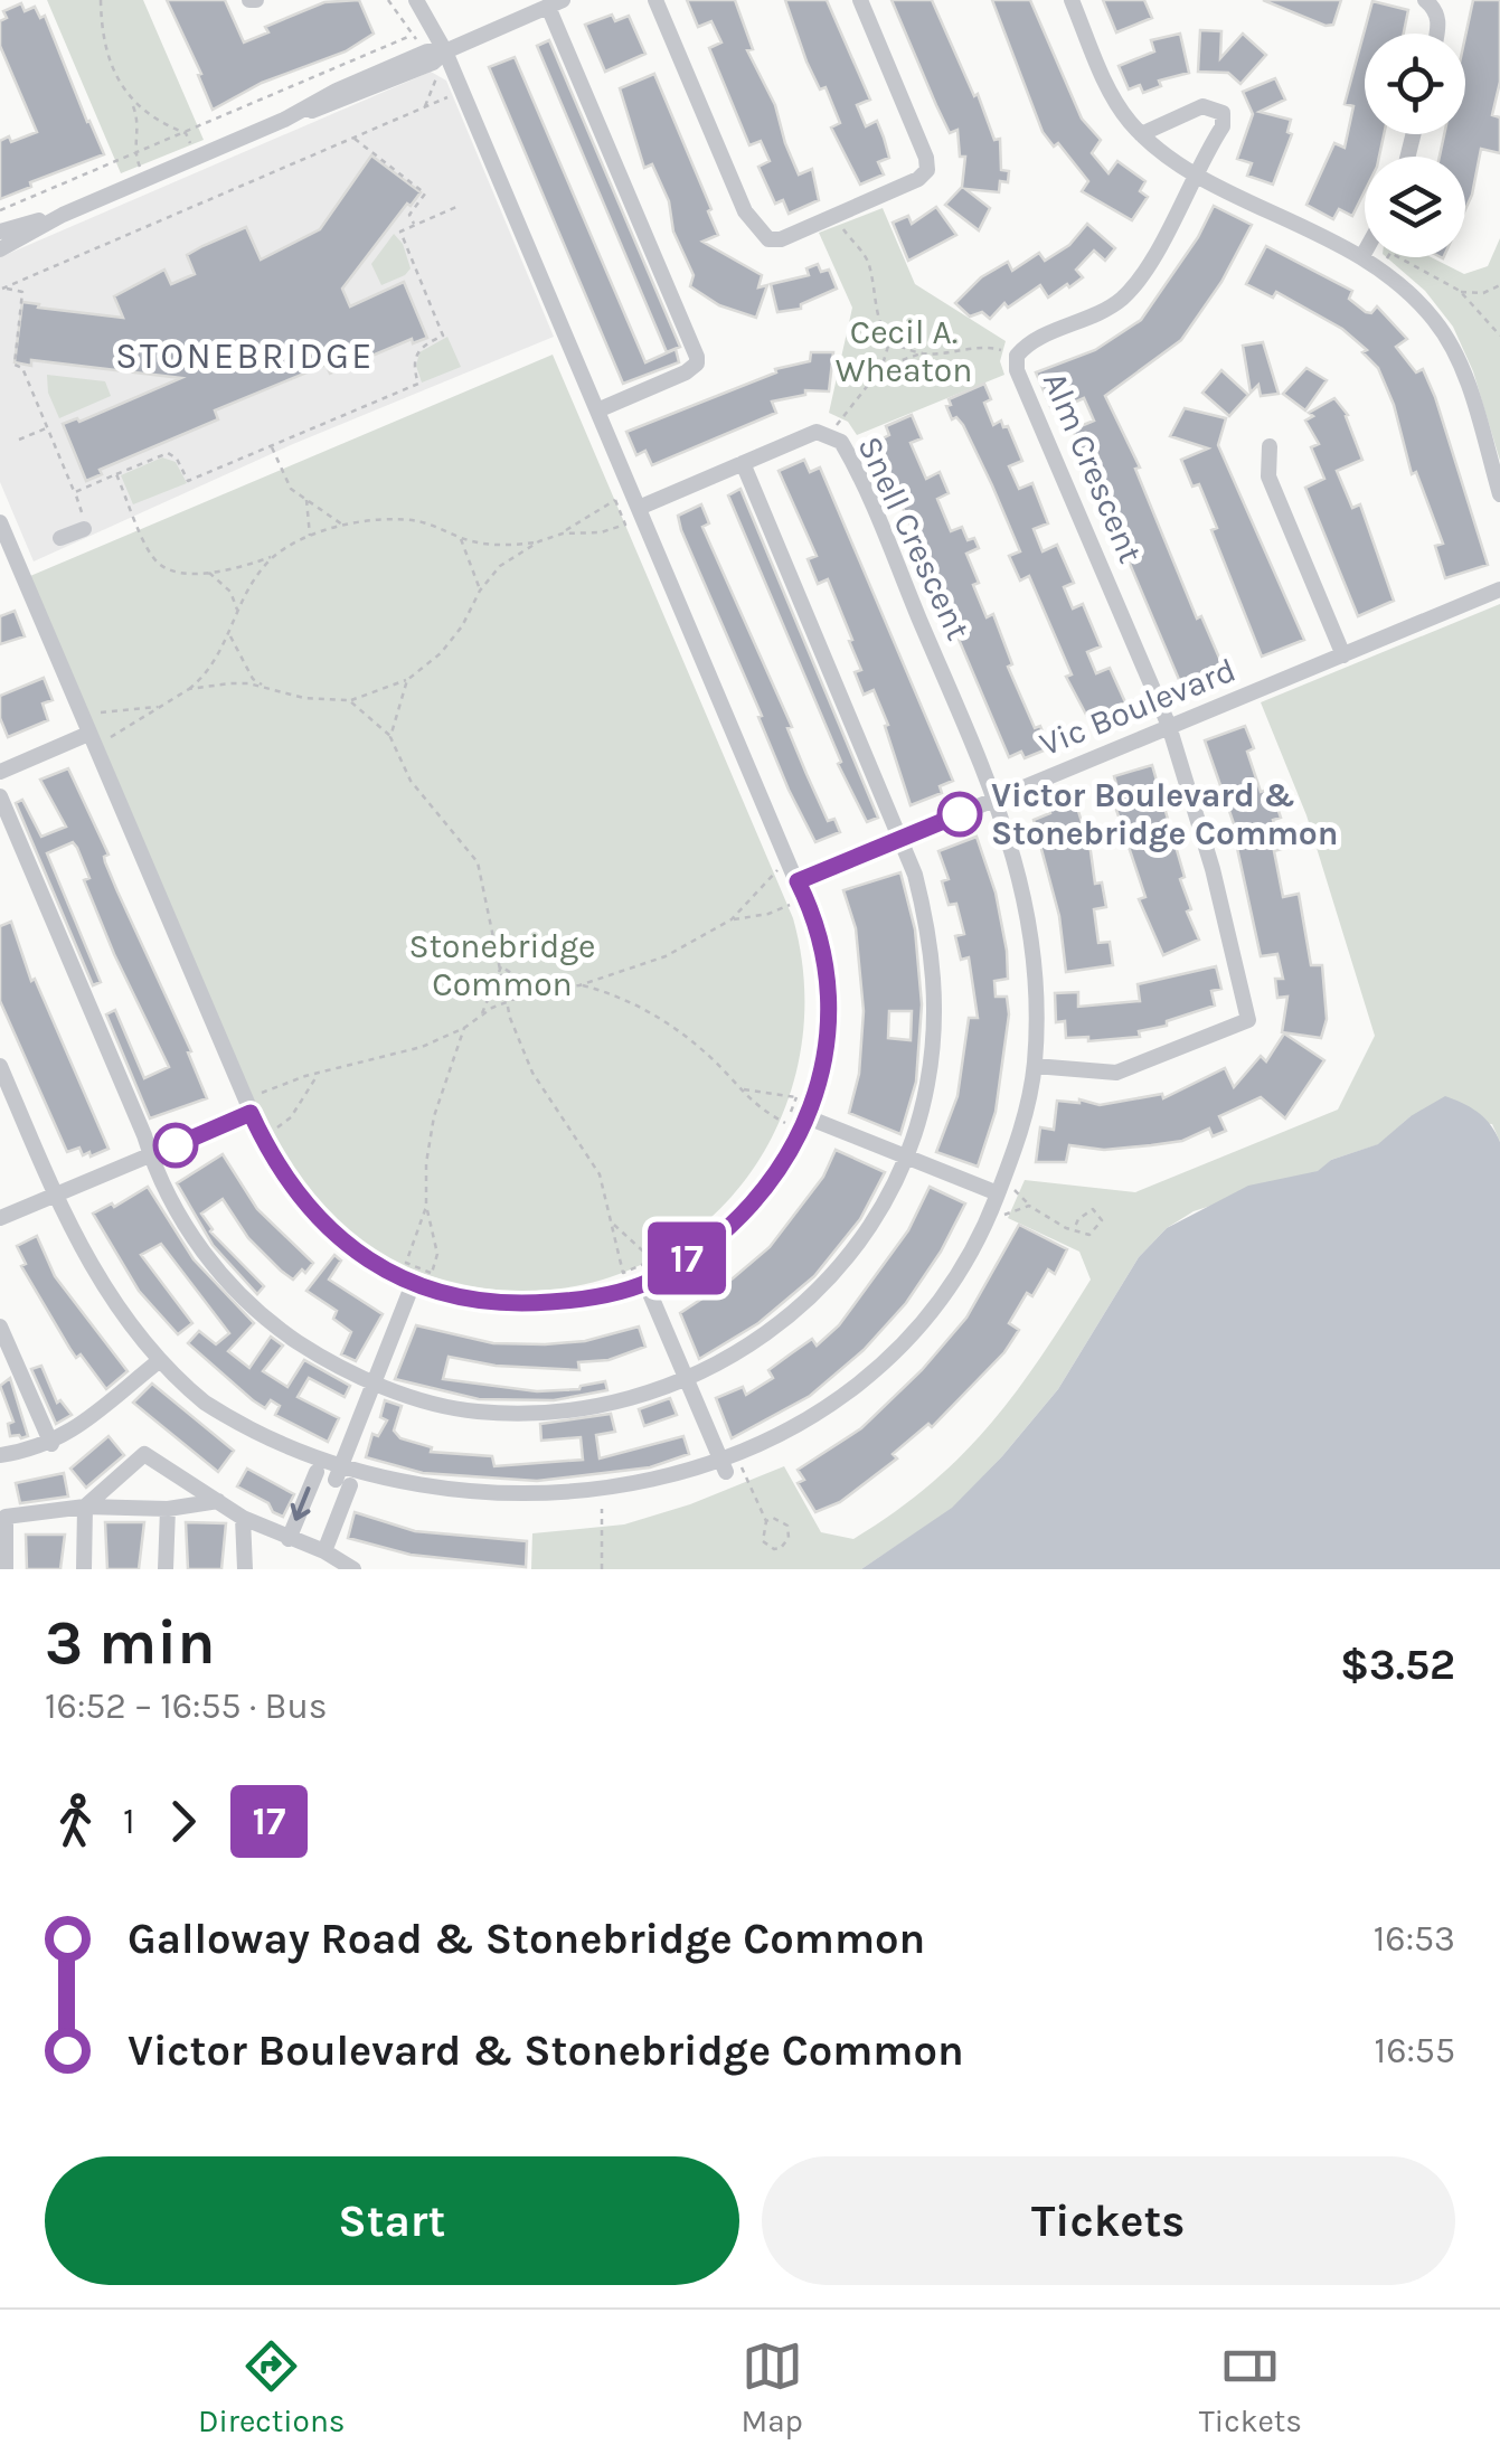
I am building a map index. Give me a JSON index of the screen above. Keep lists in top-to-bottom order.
{
  "streets": {
    "street": ["Alm Crescent", "Snell Crescent", "Vic Boulevard"]
  },
  "crossings": [
    ["Alm Crescent", "Vic Boulevard"],
    ["Snell Crescent", "Vic Boulevard"]
  ],
  "districts": ["STONEBRIDGE"],
  "parks": ["Cecil A. Wheaton", "Stonebridge Common"],
  "places": ["Victor Boulevard & Stonebridge Common"],
  "lines": ["bus line 17"],
  "page": {
    "on_map": "17",
    "heading": ["3 min", "16:52 – 16:55 · Bus", "$3.52"],
    "legs": ["1", "17"],
    "list": [
      {
        "name": "Galloway Road & Stonebridge Common",
        "value": "16:53"
      },
      {
        "name": "Victor Boulevard & Stonebridge Common",
        "value": "16:55"
      }
    ],
    "buttons": ["Start", "Tickets"],
    "tabs": ["Directions", "Map", "Tickets"]
  }
}
